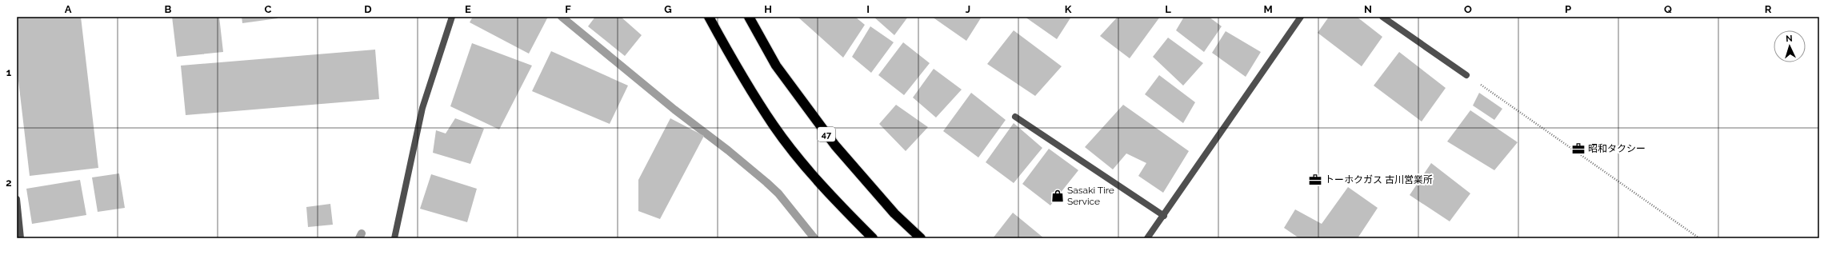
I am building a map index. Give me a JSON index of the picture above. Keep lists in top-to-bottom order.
{
  "streets": {
    "highway": ["47"]
  },
  "places": {
    "office": ["昭和タクシー", "トーホクガス 古川営業所"],
    "shop": ["Sasaki Tire Service"]
  },
  "north": "top",
  "grid": {
    "columns": [
      "A",
      "B",
      "C",
      "D",
      "E",
      "F",
      "G",
      "H",
      "I",
      "J",
      "K",
      "L",
      "M",
      "N",
      "O",
      "P",
      "Q",
      "R"
    ],
    "rows": ["1", "2"]
  }
}
